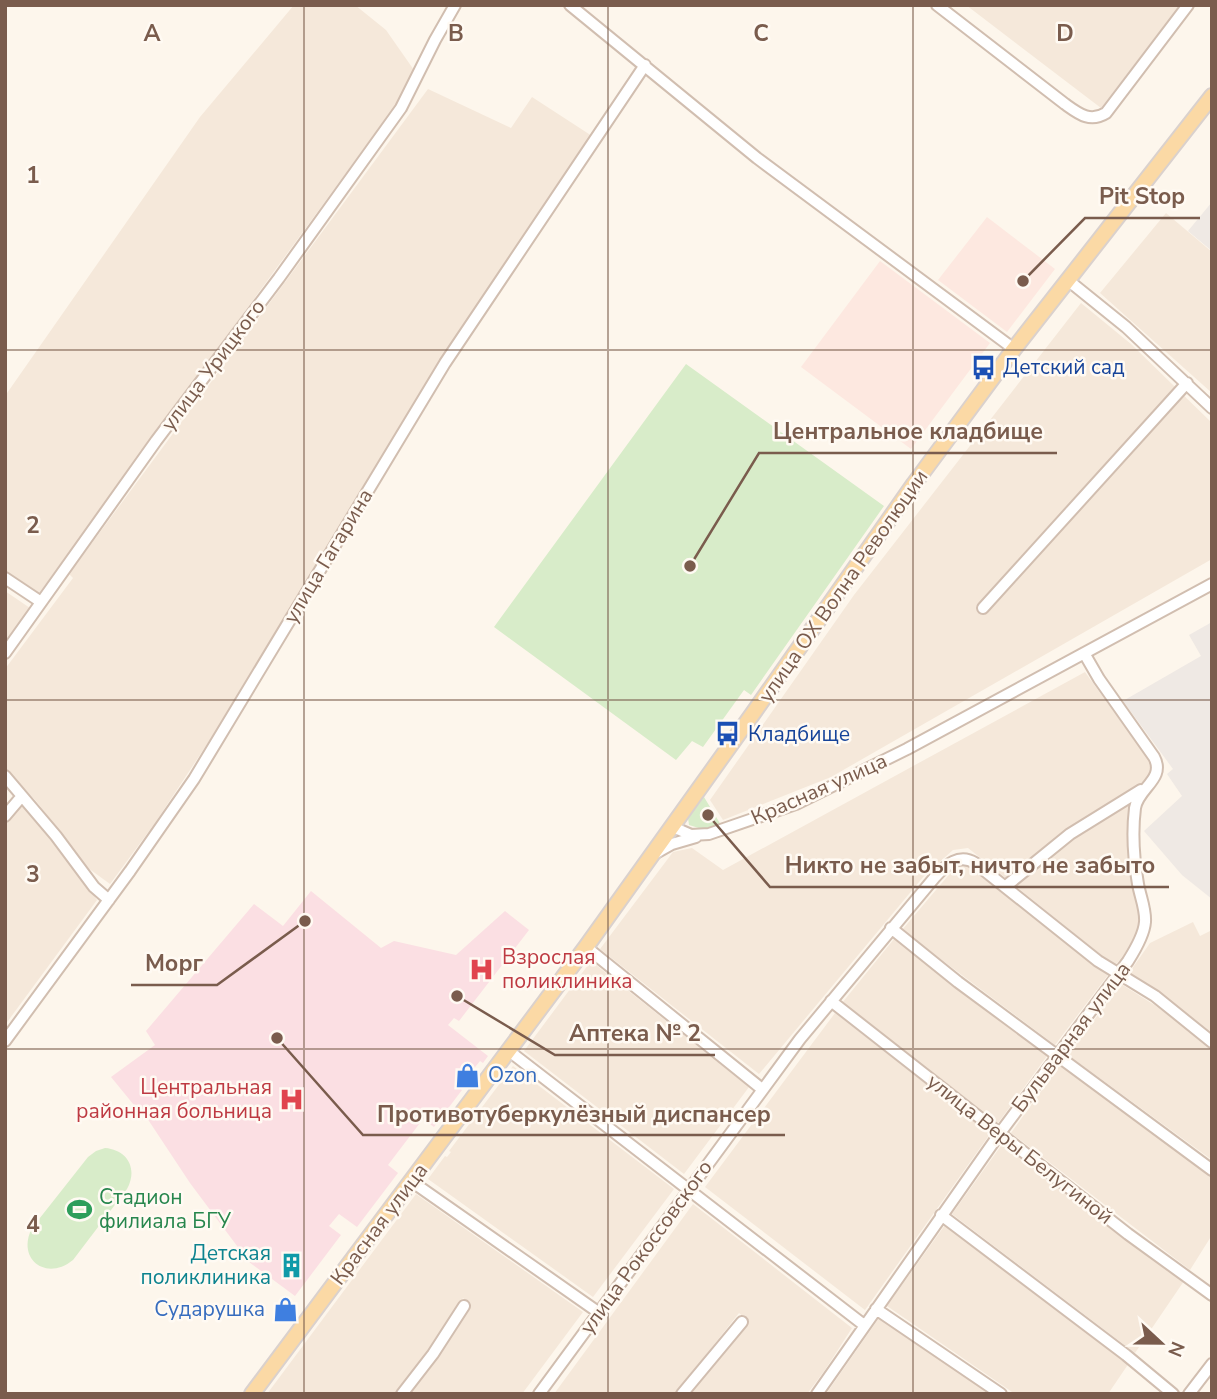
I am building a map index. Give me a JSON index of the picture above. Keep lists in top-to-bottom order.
{
  "streets": {
    "main road": ["улица ОХ Волна Революции", "Красная улица"],
    "street": [
      "улица Урицкого",
      "улица Гагарина",
      "Бульварная улица",
      "улица Веры Белугиной",
      "улица Рокоссовского"
    ]
  },
  "crossings": [
    ["улица ОХ Волна Революции", "Красная улица"],
    ["Красная улица", "Бульварная улица"],
    ["Бульварная улица", "улица Веры Белугиной"],
    ["улица Веры Белугиной", "улица Рокоссовского"]
  ],
  "places": {
    "other": [
      "Pit Stop",
      "Центральное кладбище",
      "Никто не забыт, ничто не забыто",
      "Морг",
      "Аптека № 2",
      "Противотуберкулёзный диспансер"
    ],
    "bus stop": ["Детский сад", "Кладбище"],
    "hospital": ["Взрослая поликлиника", "Центральная районная больница"],
    "shop": ["Ozon", "Сударушка"],
    "sports": ["Стадион филиала БГУ"],
    "building": ["Детская поликлиника"]
  },
  "north": "right",
  "grid": {
    "columns": [
      "A",
      "B",
      "C",
      "D"
    ],
    "rows": [
      "1",
      "2",
      "3",
      "4"
    ]
  }
}
